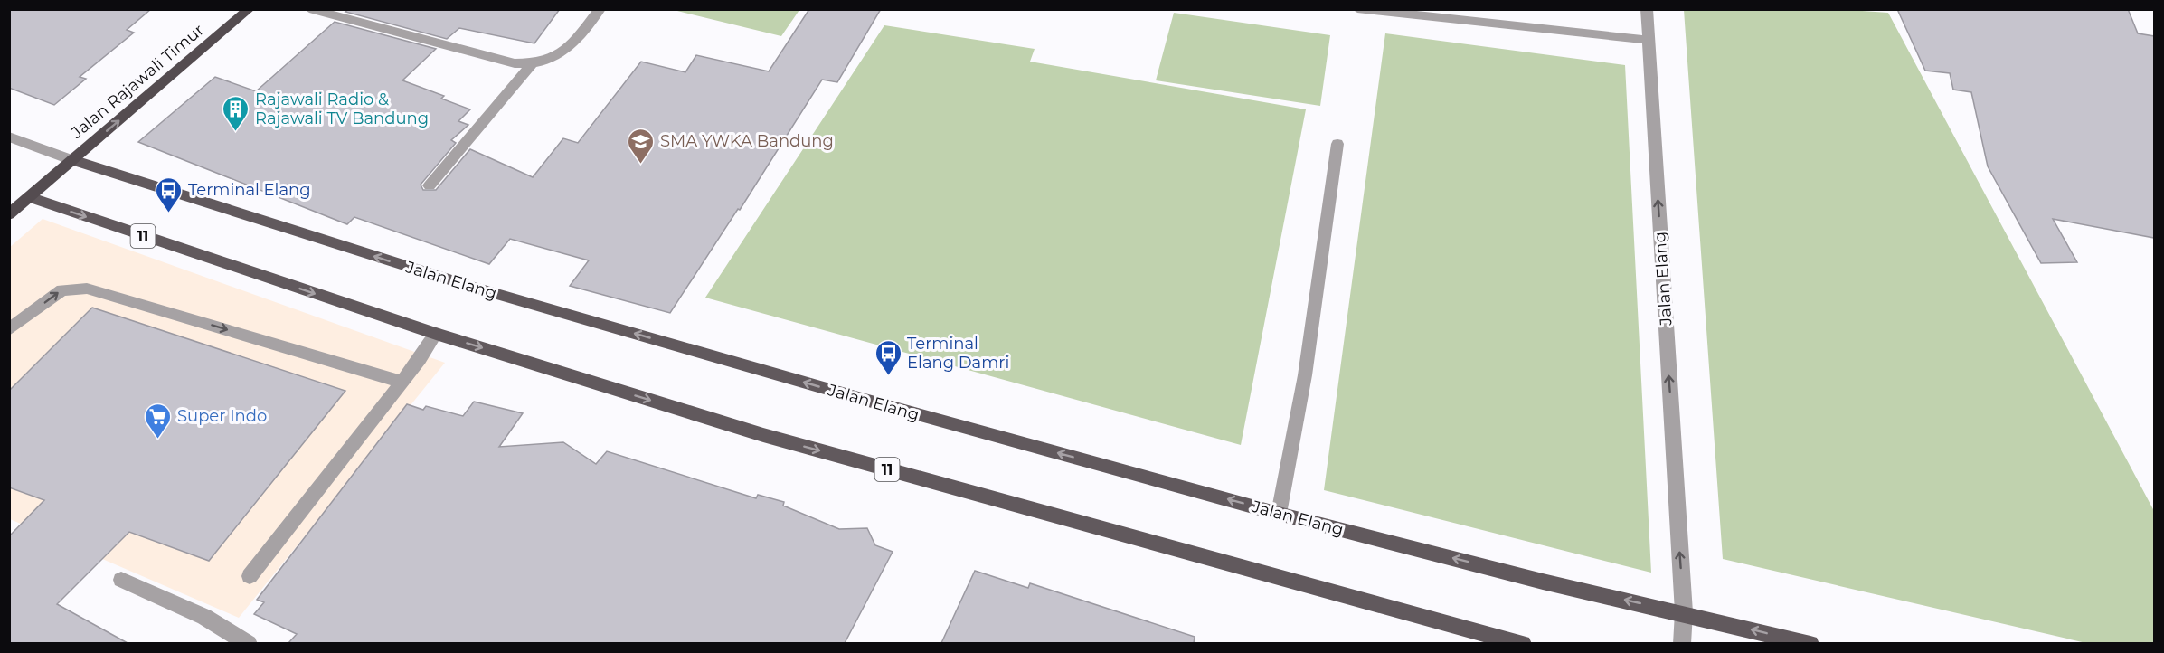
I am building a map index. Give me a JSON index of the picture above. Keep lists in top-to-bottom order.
{
  "streets": {
    "highway": ["Jalan Rajawali Timur"],
    "main road": ["11", "Jalan Elang"]
  },
  "crossings": [
    ["Jalan Rajawali Timur", "11"],
    ["Jalan Rajawali Timur", "Jalan Elang"]
  ],
  "one_way": ["Jalan Rajawali Timur"],
  "places": {
    "building": ["Rajawali Radio & Rajawali TV Bandung"],
    "school or university": ["SMA YWKA Bandung"],
    "bus stop": ["Terminal Elang", "Terminal Elang Damri"],
    "supermarket": ["Super Indo"]
  }
}
